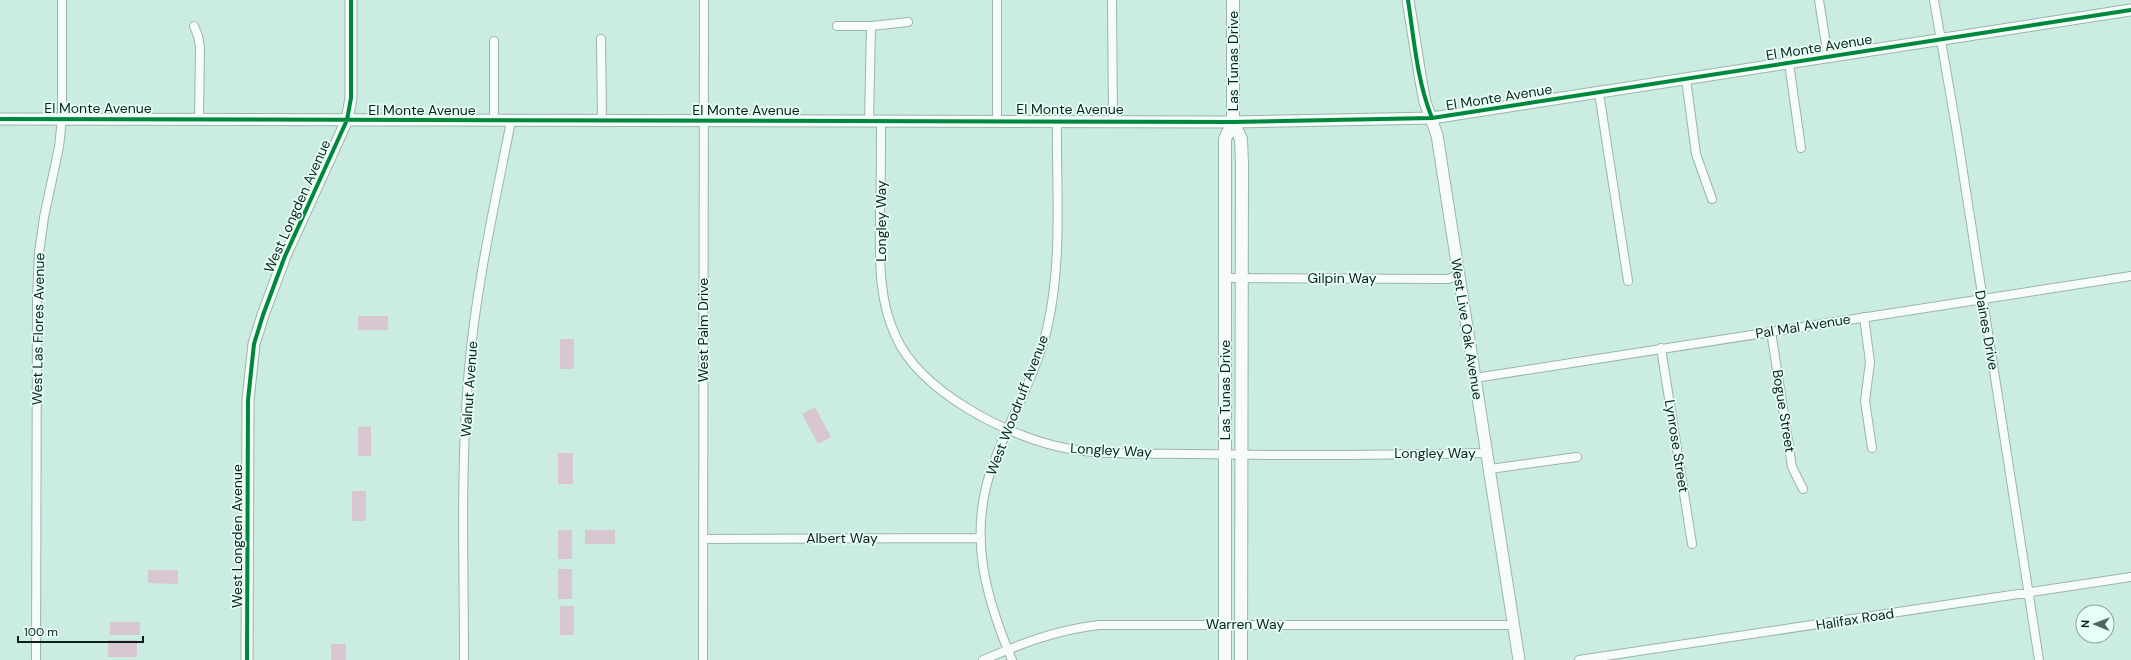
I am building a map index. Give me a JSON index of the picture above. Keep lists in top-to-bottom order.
{
  "streets": {
    "main road": ["Las Tunas Drive"],
    "street": [
      "El Monte Avenue",
      "West Longden Avenue",
      "Longley Way",
      "Gilpin Way",
      "Pal Mal Avenue",
      "West Las Flores Avenue",
      "West Live Oak Avenue",
      "West Palm Drive",
      "Daines Drive",
      "Walnut Avenue",
      "West Woodruff Avenue",
      "Bogue Street",
      "Lynrose Street",
      "Albert Way",
      "Halifax Road",
      "Warren Way"
    ]
  },
  "crossings": [
    ["El Monte Avenue", "Las Tunas Drive"],
    ["El Monte Avenue", "West Longden Avenue"],
    ["El Monte Avenue", "Longley Way"],
    ["El Monte Avenue", "West Las Flores Avenue"],
    ["El Monte Avenue", "West Live Oak Avenue"],
    ["El Monte Avenue", "West Palm Drive"],
    ["El Monte Avenue", "Daines Drive"],
    ["El Monte Avenue", "Walnut Avenue"],
    ["El Monte Avenue", "West Woodruff Avenue"],
    ["Las Tunas Drive", "Longley Way"],
    ["Las Tunas Drive", "Gilpin Way"],
    ["Las Tunas Drive", "Warren Way"],
    ["Longley Way", "West Live Oak Avenue"],
    ["Longley Way", "West Woodruff Avenue"],
    ["Gilpin Way", "West Live Oak Avenue"],
    ["Pal Mal Avenue", "West Live Oak Avenue"],
    ["Pal Mal Avenue", "Daines Drive"],
    ["Pal Mal Avenue", "Bogue Street"],
    ["Pal Mal Avenue", "Lynrose Street"],
    ["West Live Oak Avenue", "Warren Way"],
    ["West Palm Drive", "Albert Way"],
    ["Daines Drive", "Halifax Road"],
    ["West Woodruff Avenue", "Albert Way"],
    ["West Woodruff Avenue", "Warren Way"]
  ],
  "scale_bar": "100 m",
  "north": "left"
}
